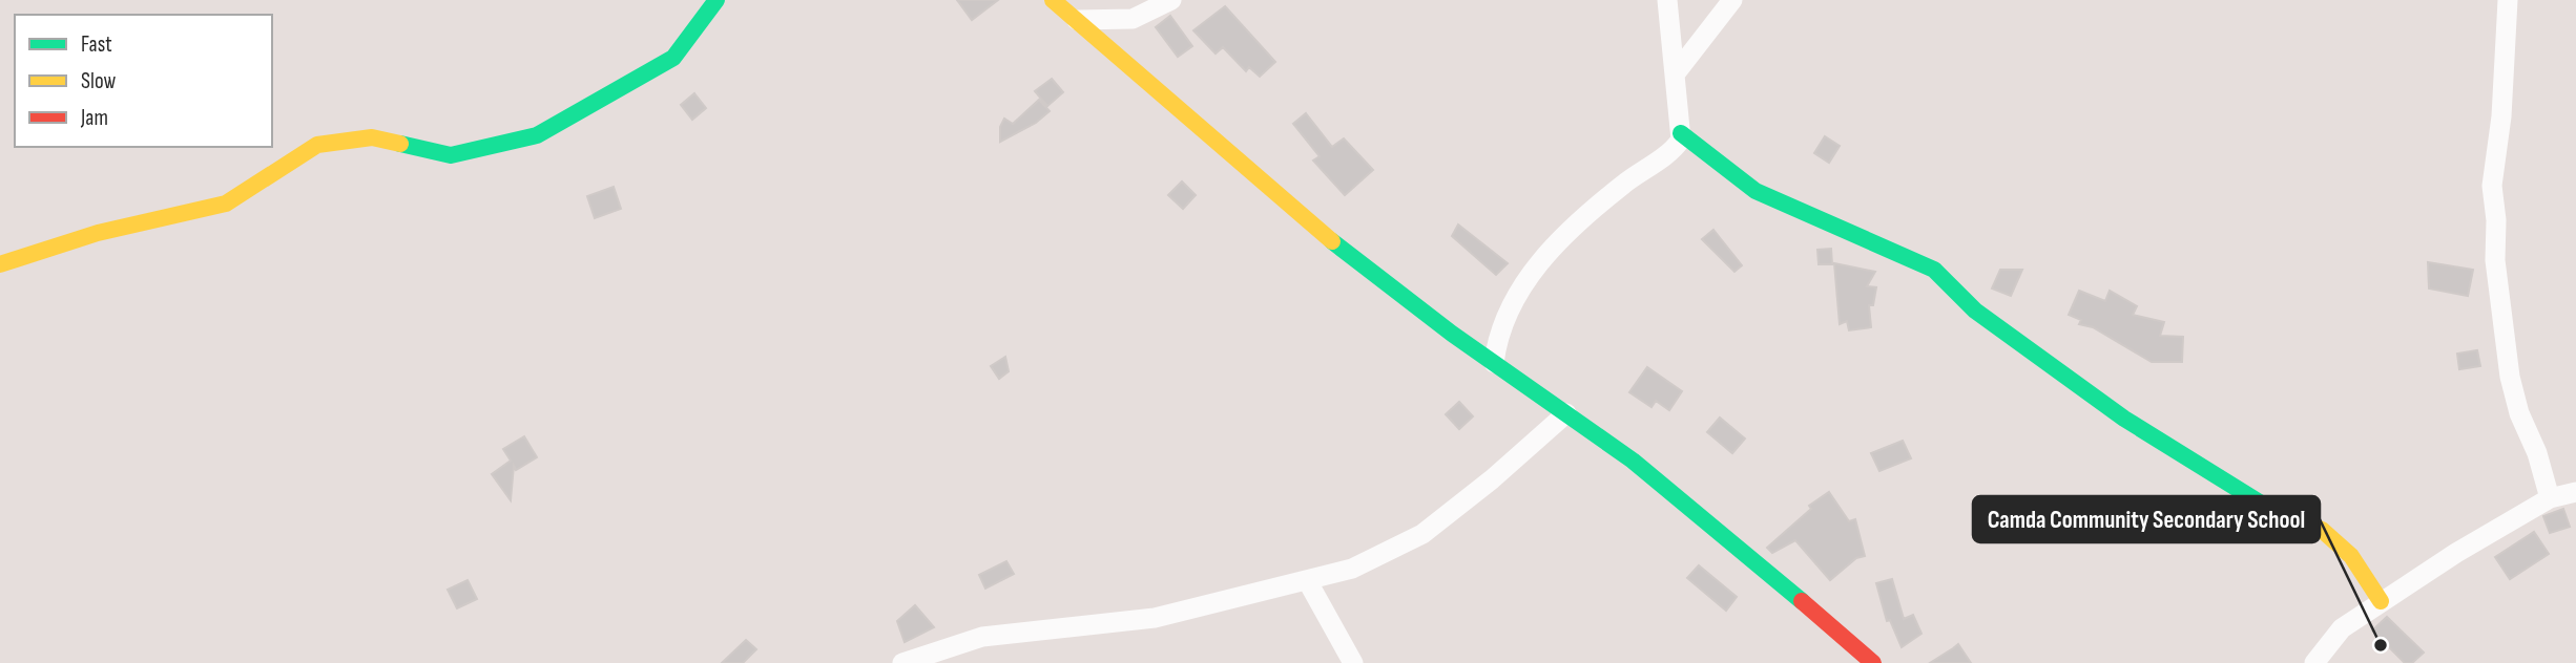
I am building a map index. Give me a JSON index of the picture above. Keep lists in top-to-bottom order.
{
  "places": ["Camda Community Secondary School"],
  "legend": ["Fast", "Slow", "Jam"]
}
